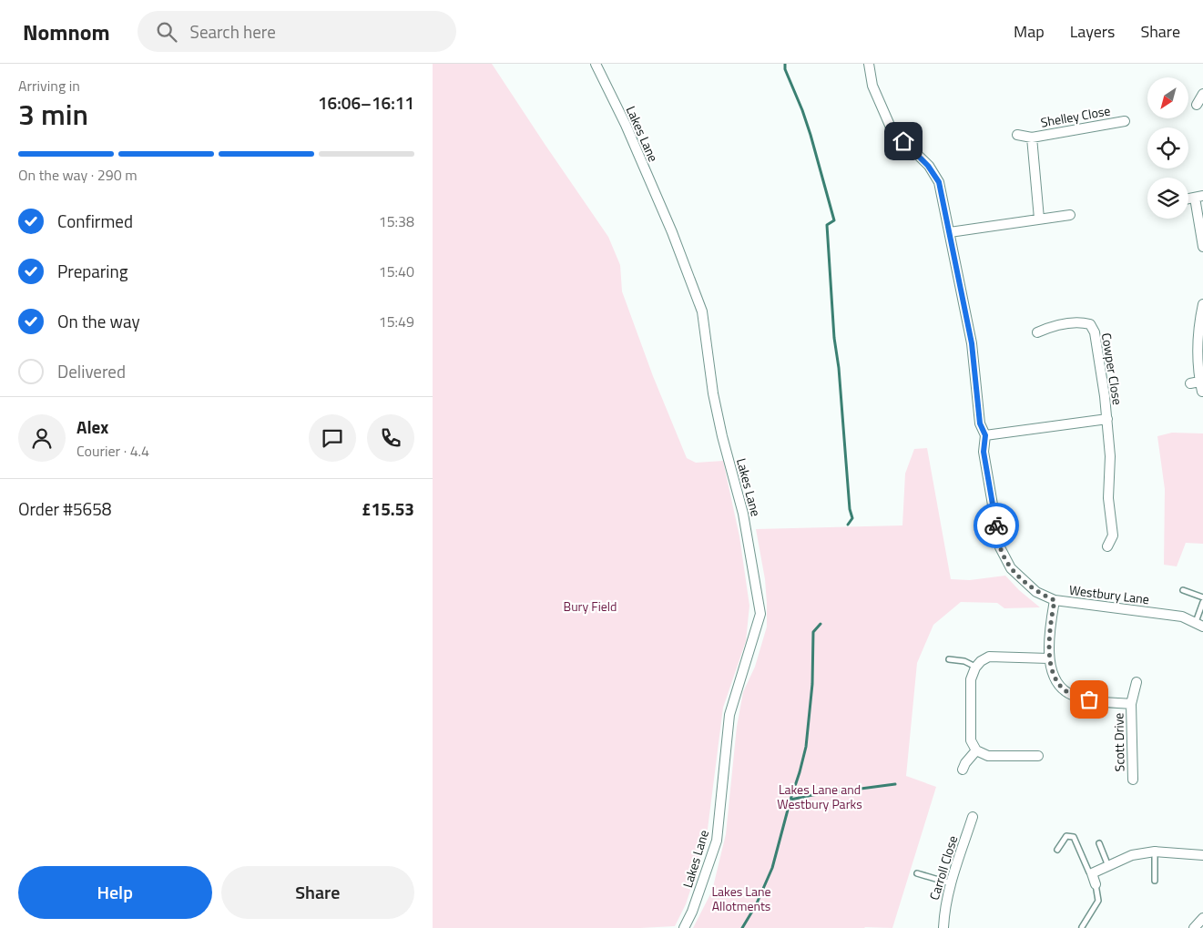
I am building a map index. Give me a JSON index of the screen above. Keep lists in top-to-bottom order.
{
  "streets": {
    "street": [
      "Shelley Close",
      "Lakes Lane",
      "Cowper Close",
      "Westbury Lane",
      "Scott Drive",
      "Carroll Close"
    ]
  },
  "crossings": [
    ["Westbury Lane", "Scott Drive"]
  ],
  "parks": ["Bury Field", "Lakes Lane and Westbury Parks", "Lakes Lane Allotments"],
  "north": "bottom left",
  "page": {
    "header": "Nomnom",
    "search": "Search here",
    "nav": ["Map", "Layers", "Share"],
    "heading": ["3 min", "Arriving in", "16:06–16:11"],
    "panel": [
      "Alex",
      "Courier · 4.4",
      "Order #5658",
      "£15.53"
    ],
    "bar": "On the way · 290 m",
    "list": [
      ["Confirmed", "15:38"],
      ["Preparing", "15:40"],
      ["On the way", "15:49"],
      "Delivered"
    ],
    "buttons": ["Help", "Share"]
  }
}
